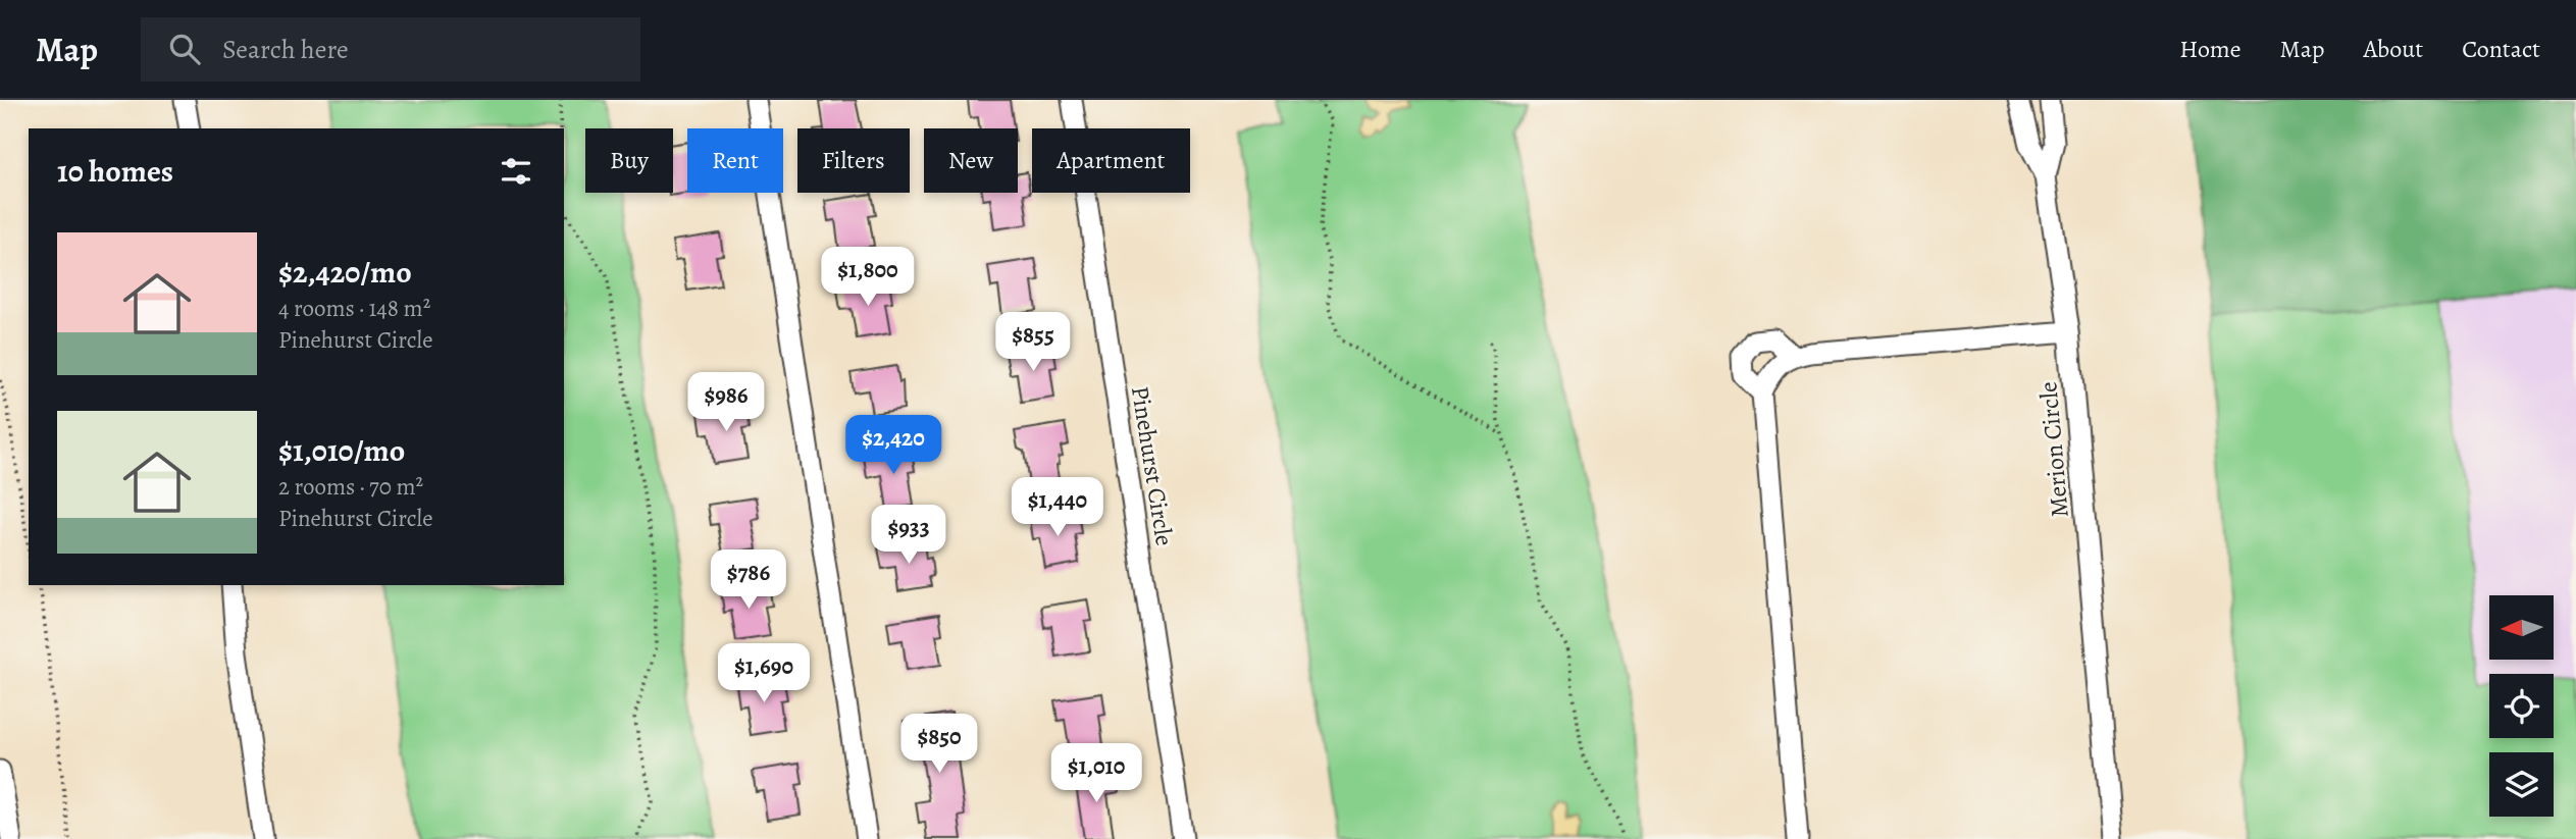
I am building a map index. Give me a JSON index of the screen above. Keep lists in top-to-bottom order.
{
  "streets": {
    "street": ["Merion Circle", "Pinehurst Circle"]
  },
  "north": "left",
  "page": {
    "header": "Map",
    "search": "Search here",
    "nav": [
      "Home",
      "Map",
      "About",
      "Contact"
    ],
    "chip": [
      "Buy",
      "Rent",
      "Filters",
      "New",
      "Apartment"
    ],
    "heading": "10 homes",
    "list": [
      {
        "name": "$2,420/mo",
        "note": "4 rooms · 148 m² · Pinehurst Circle"
      },
      {
        "name": "$1,010/mo",
        "note": "2 rooms · 70 m² · Pinehurst Circle"
      }
    ],
    "price": [
      "$1,800",
      "$855",
      "$986",
      "$2,420",
      "$1,440",
      "$933",
      "$786",
      "$1,690",
      "$850",
      "$1,010"
    ]
  }
}
